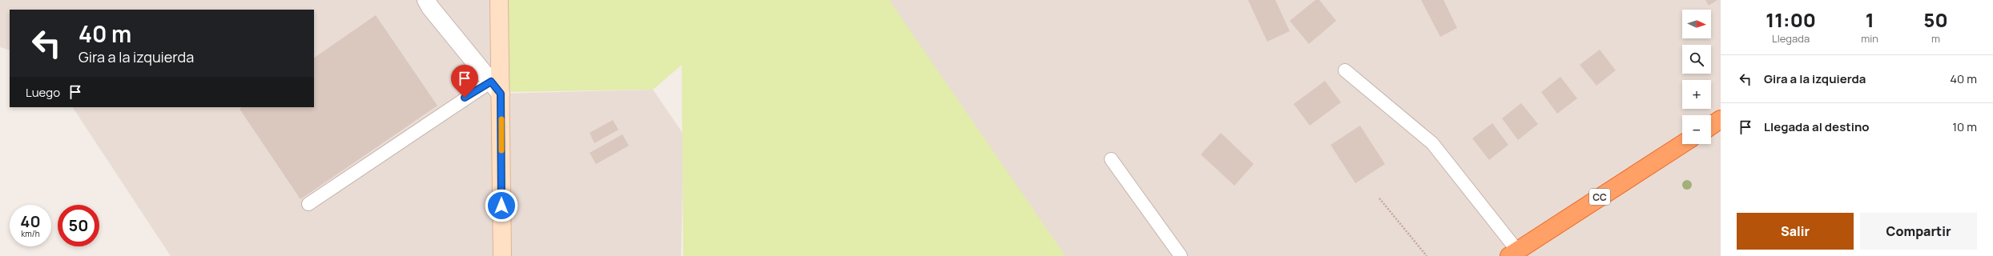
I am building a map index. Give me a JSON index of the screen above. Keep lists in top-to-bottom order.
{
  "streets": {
    "highway": ["CC"]
  },
  "north": "right",
  "page": {
    "eta": [
      "11:00",
      "Llegada",
      "1",
      "min",
      "50",
      "m"
    ],
    "map_buttons": ["+", "−"],
    "turn": ["40 m", "Gira a la izquierda"],
    "list": [
      {
        "name": "Gira a la izquierda",
        "value": "40 m"
      },
      {
        "name": "Llegada al destino",
        "value": "10 m"
      }
    ],
    "then": "Luego",
    "speed": "40 km/h",
    "limit": "50",
    "buttons": ["Salir", "Compartir"]
  }
}
